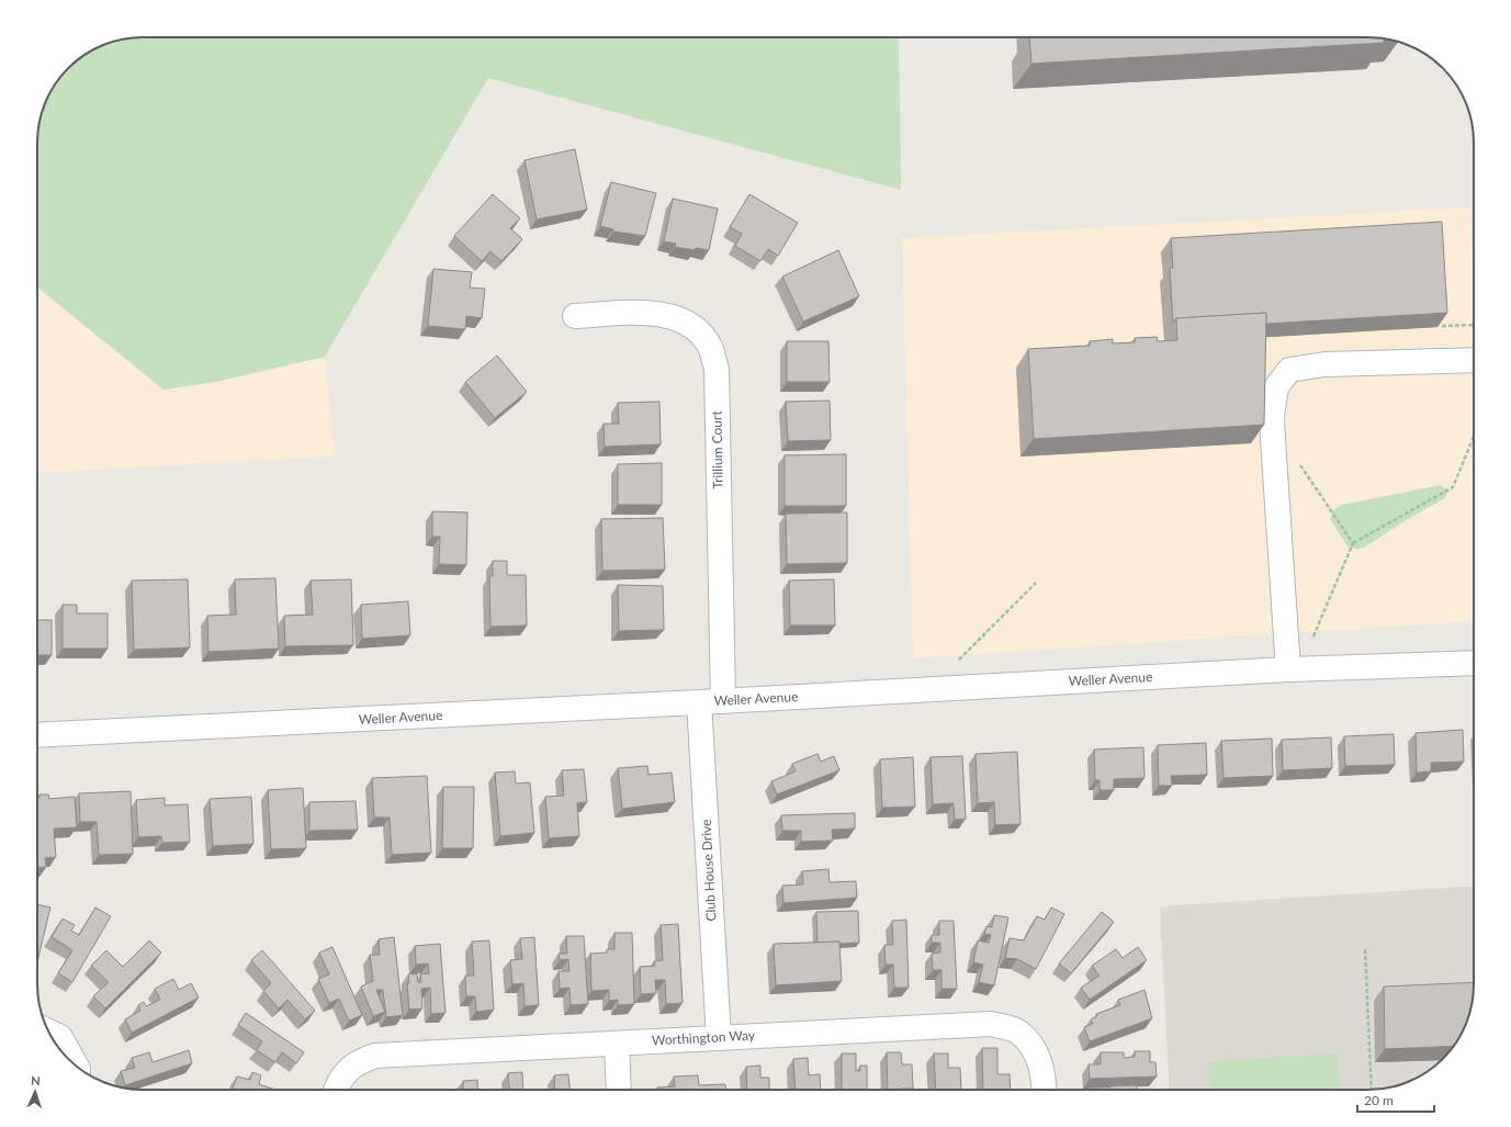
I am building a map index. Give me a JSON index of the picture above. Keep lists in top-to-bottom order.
{
  "streets": {
    "street": [
      "Trillium Court",
      "Weller Avenue",
      "Club House Drive",
      "Worthington Way"
    ]
  },
  "crossings": [
    ["Trillium Court", "Weller Avenue"],
    ["Weller Avenue", "Club House Drive"],
    ["Club House Drive", "Worthington Way"]
  ],
  "scale_bar": "20 m",
  "north": "top"
}
